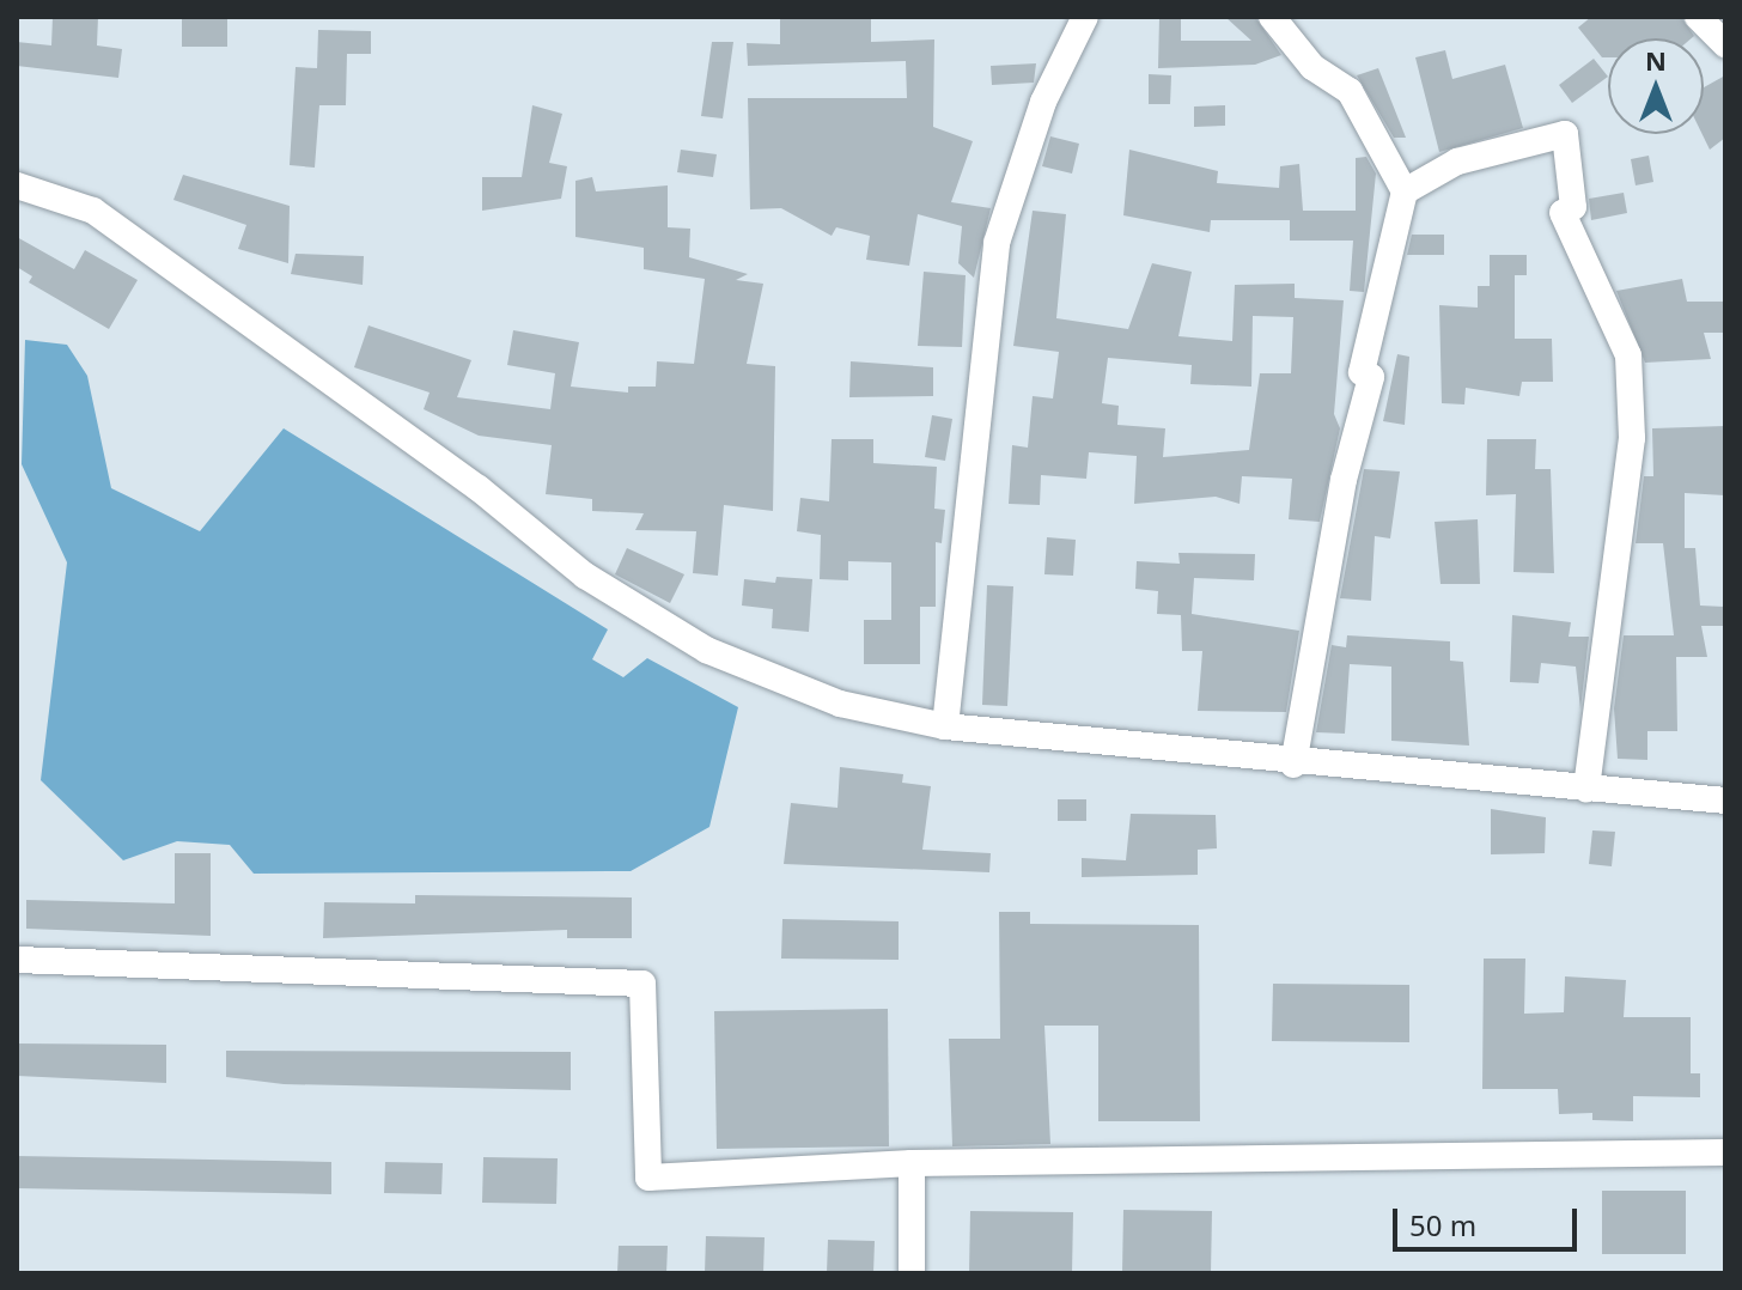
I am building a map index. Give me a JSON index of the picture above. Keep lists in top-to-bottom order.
{
  "scale_bar": "50 m",
  "north": "top"
}
